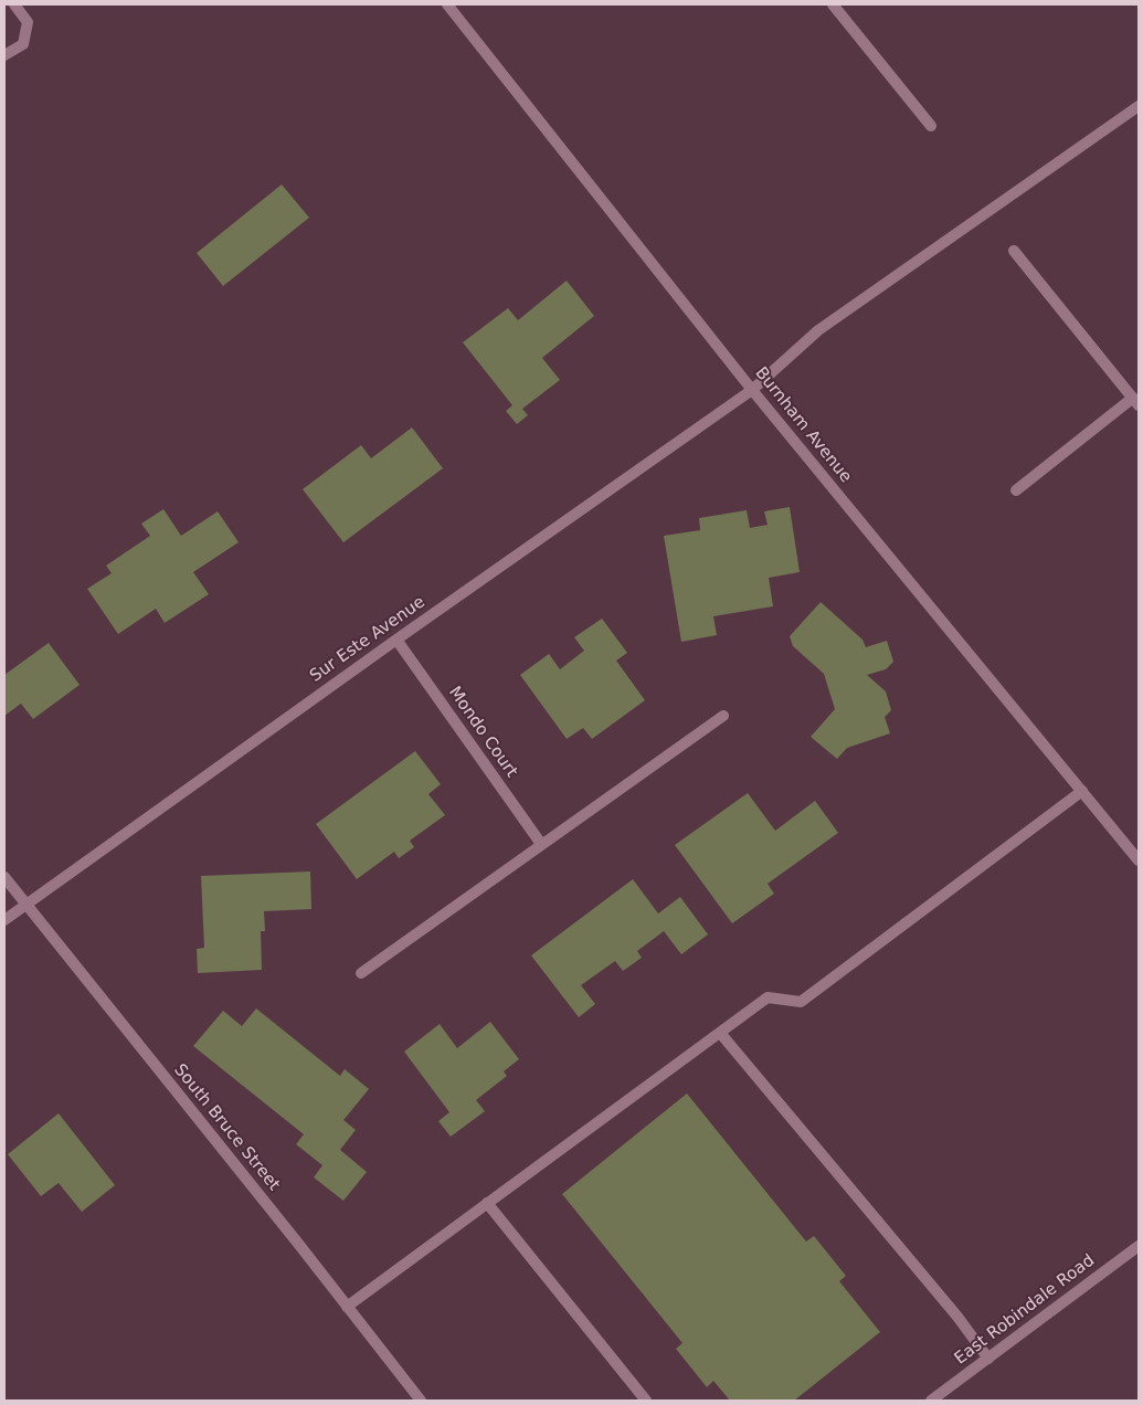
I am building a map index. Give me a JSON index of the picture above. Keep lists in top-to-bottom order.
{
  "streets": {
    "street": [
      "Burnham Avenue",
      "Sur Este Avenue",
      "Mondo Court",
      "South Bruce Street",
      "East Robindale Road"
    ]
  },
  "crossings": [
    ["Burnham Avenue", "Sur Este Avenue"],
    ["Sur Este Avenue", "Mondo Court"],
    ["Sur Este Avenue", "South Bruce Street"]
  ]
}
